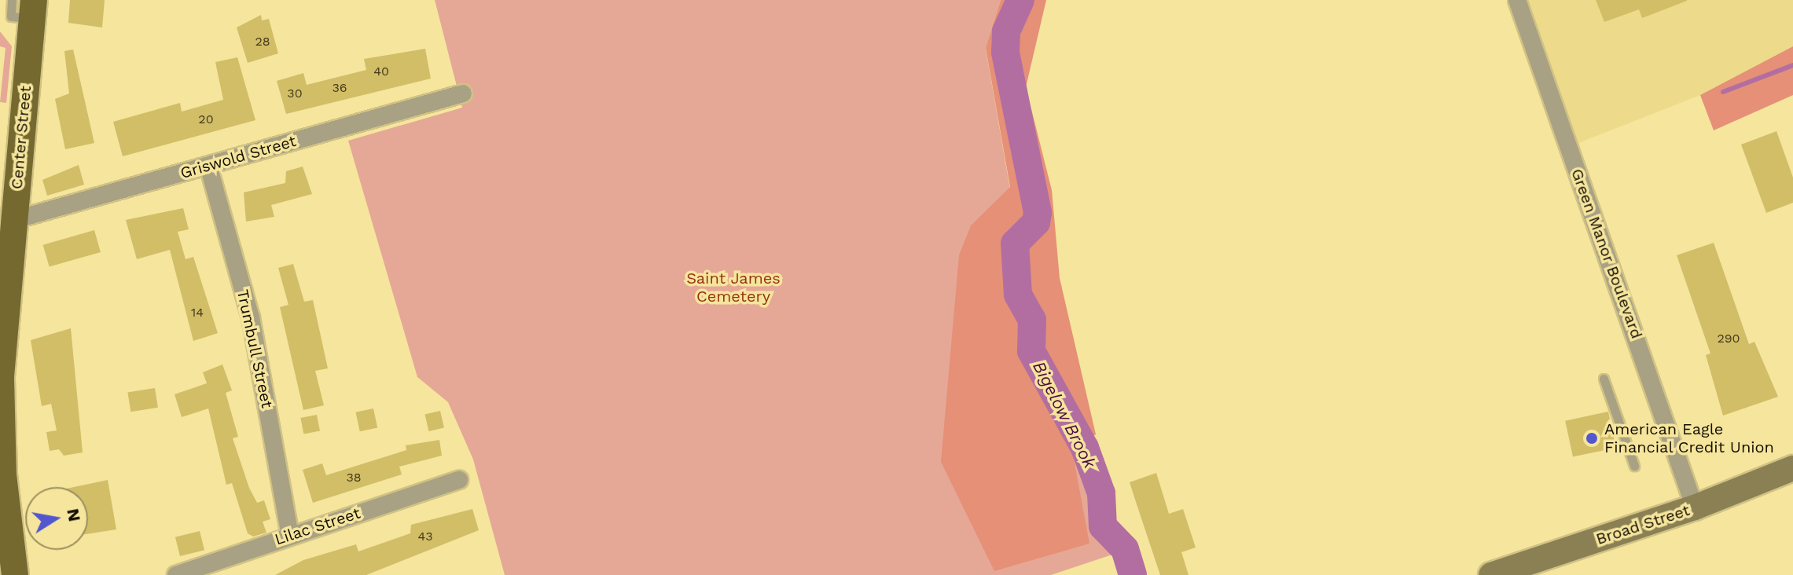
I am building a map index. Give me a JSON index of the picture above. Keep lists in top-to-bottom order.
{
  "streets": {
    "main road": ["Center Street", "Broad Street"],
    "street": [
      "Griswold Street",
      "Green Manor Boulevard",
      "Trumbull Street",
      "Lilac Street"
    ]
  },
  "crossings": [
    ["Center Street", "Griswold Street"],
    ["Griswold Street", "Trumbull Street"],
    ["Green Manor Boulevard", "Broad Street"],
    ["Trumbull Street", "Lilac Street"]
  ],
  "water": ["Bigelow Brook"],
  "parks": ["Saint James Cemetery"],
  "places": ["American Eagle Financial Credit Union"],
  "house_numbers": [
    "28",
    "40",
    "36",
    "30",
    "20",
    "14",
    "290",
    "38",
    "43"
  ],
  "north": "right"
}
